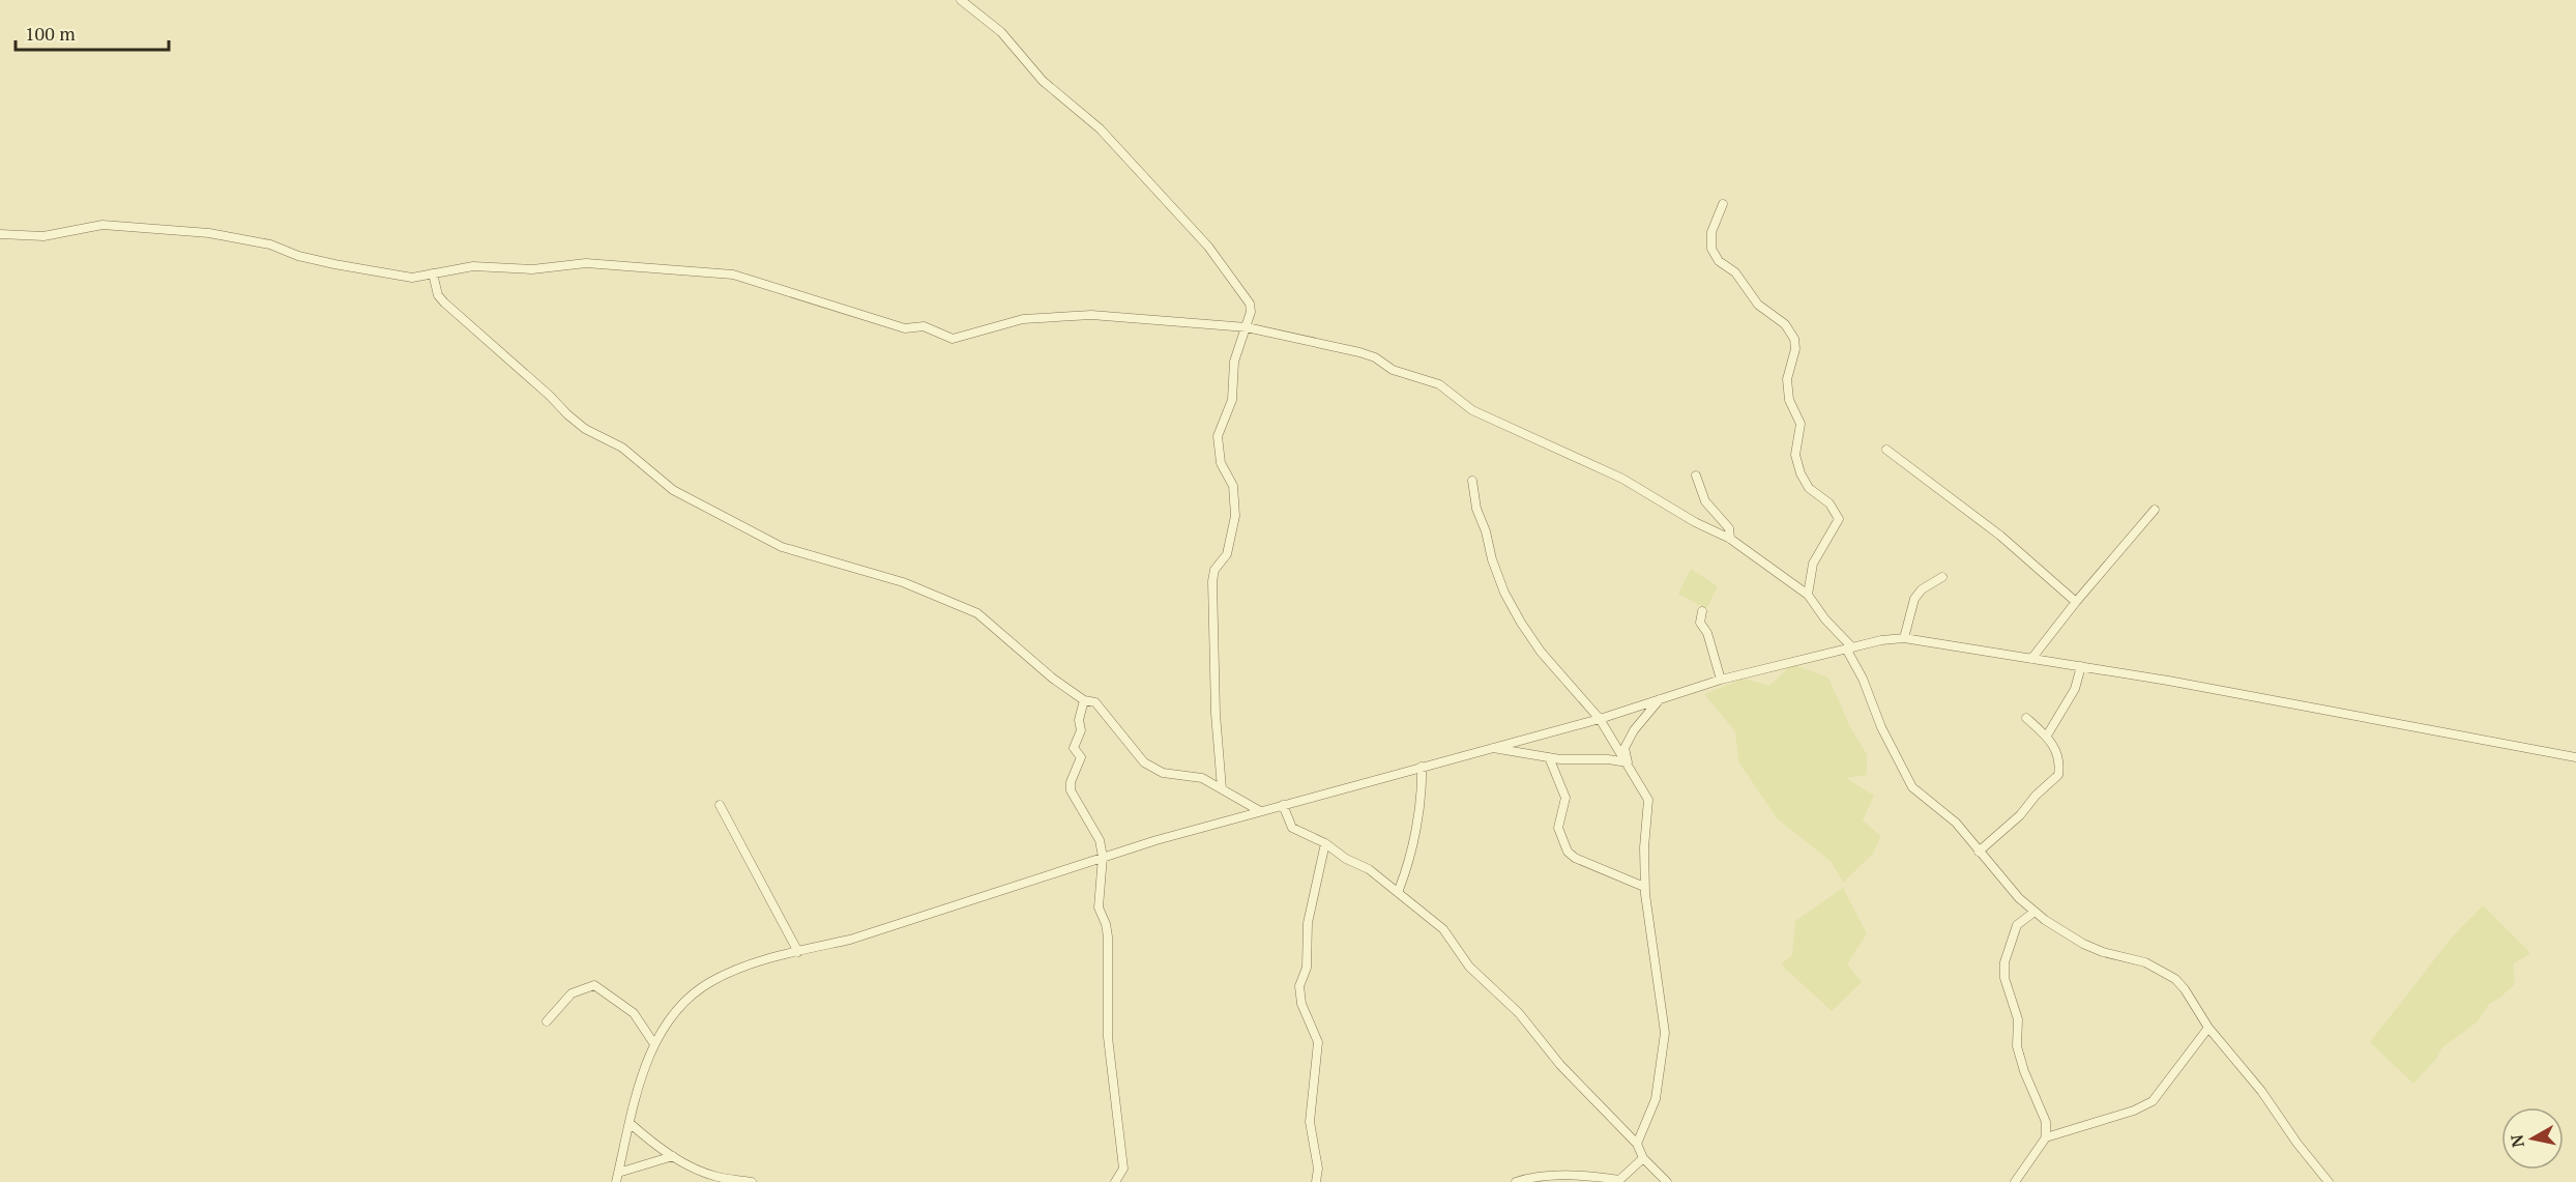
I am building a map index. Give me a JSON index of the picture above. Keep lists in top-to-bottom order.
{
  "scale_bar": "100 m",
  "north": "left"
}
